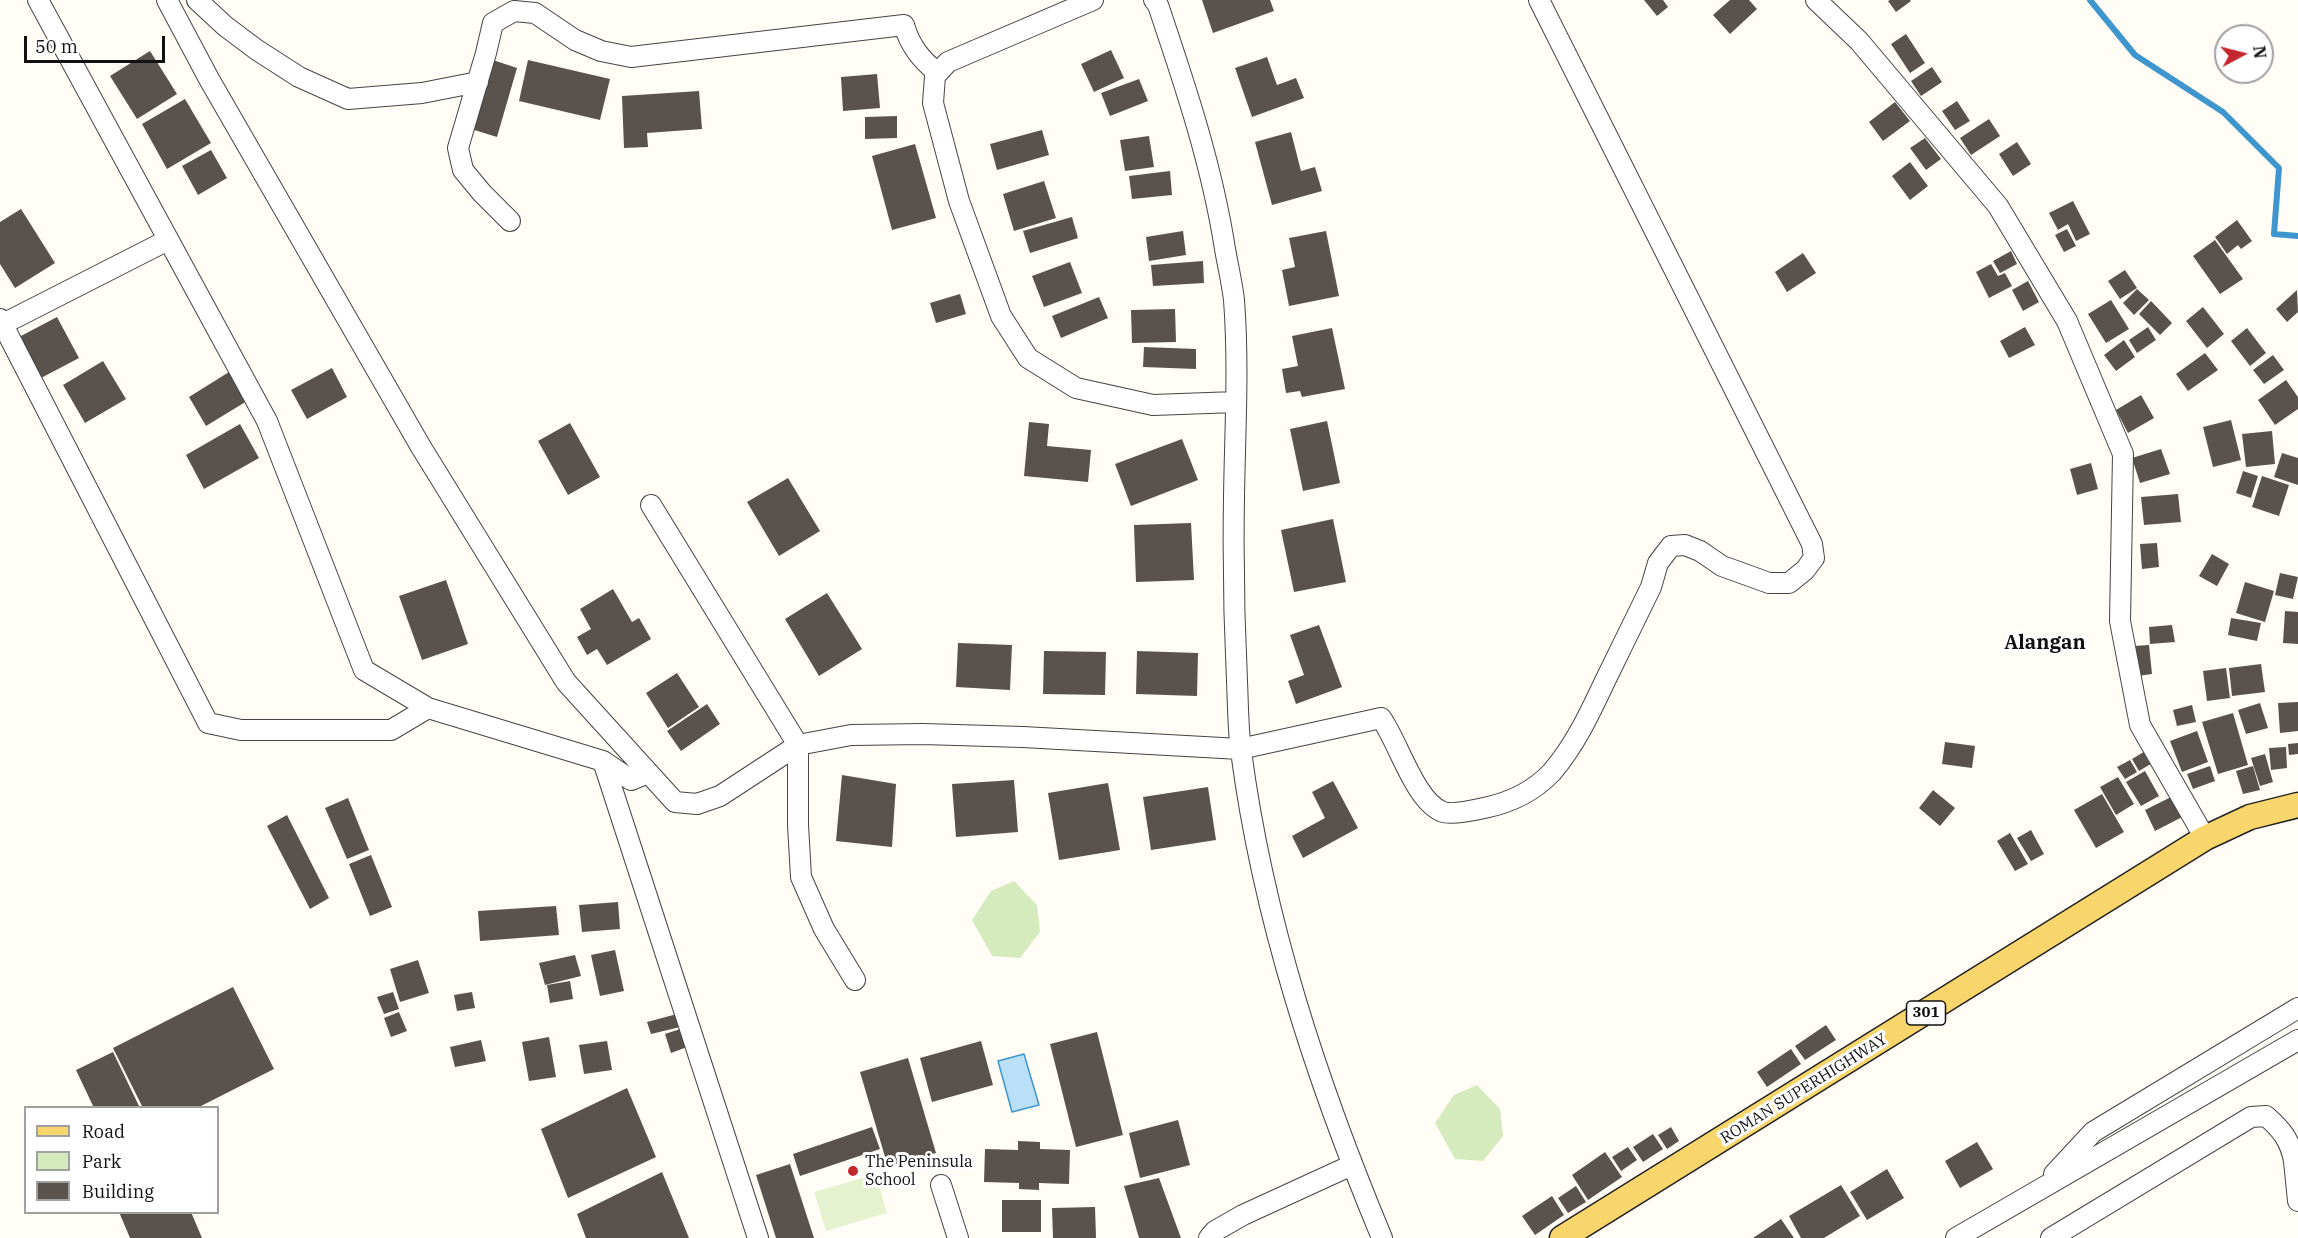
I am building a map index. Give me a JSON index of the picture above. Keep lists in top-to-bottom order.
{
  "streets": {
    "main road": ["301", "ROMAN SUPERHIGHWAY"]
  },
  "districts": ["Alangan"],
  "places": ["The Peninsula School"],
  "legend": ["Road", "Park", "Building"],
  "scale_bar": "50 m",
  "north": "right"
}
